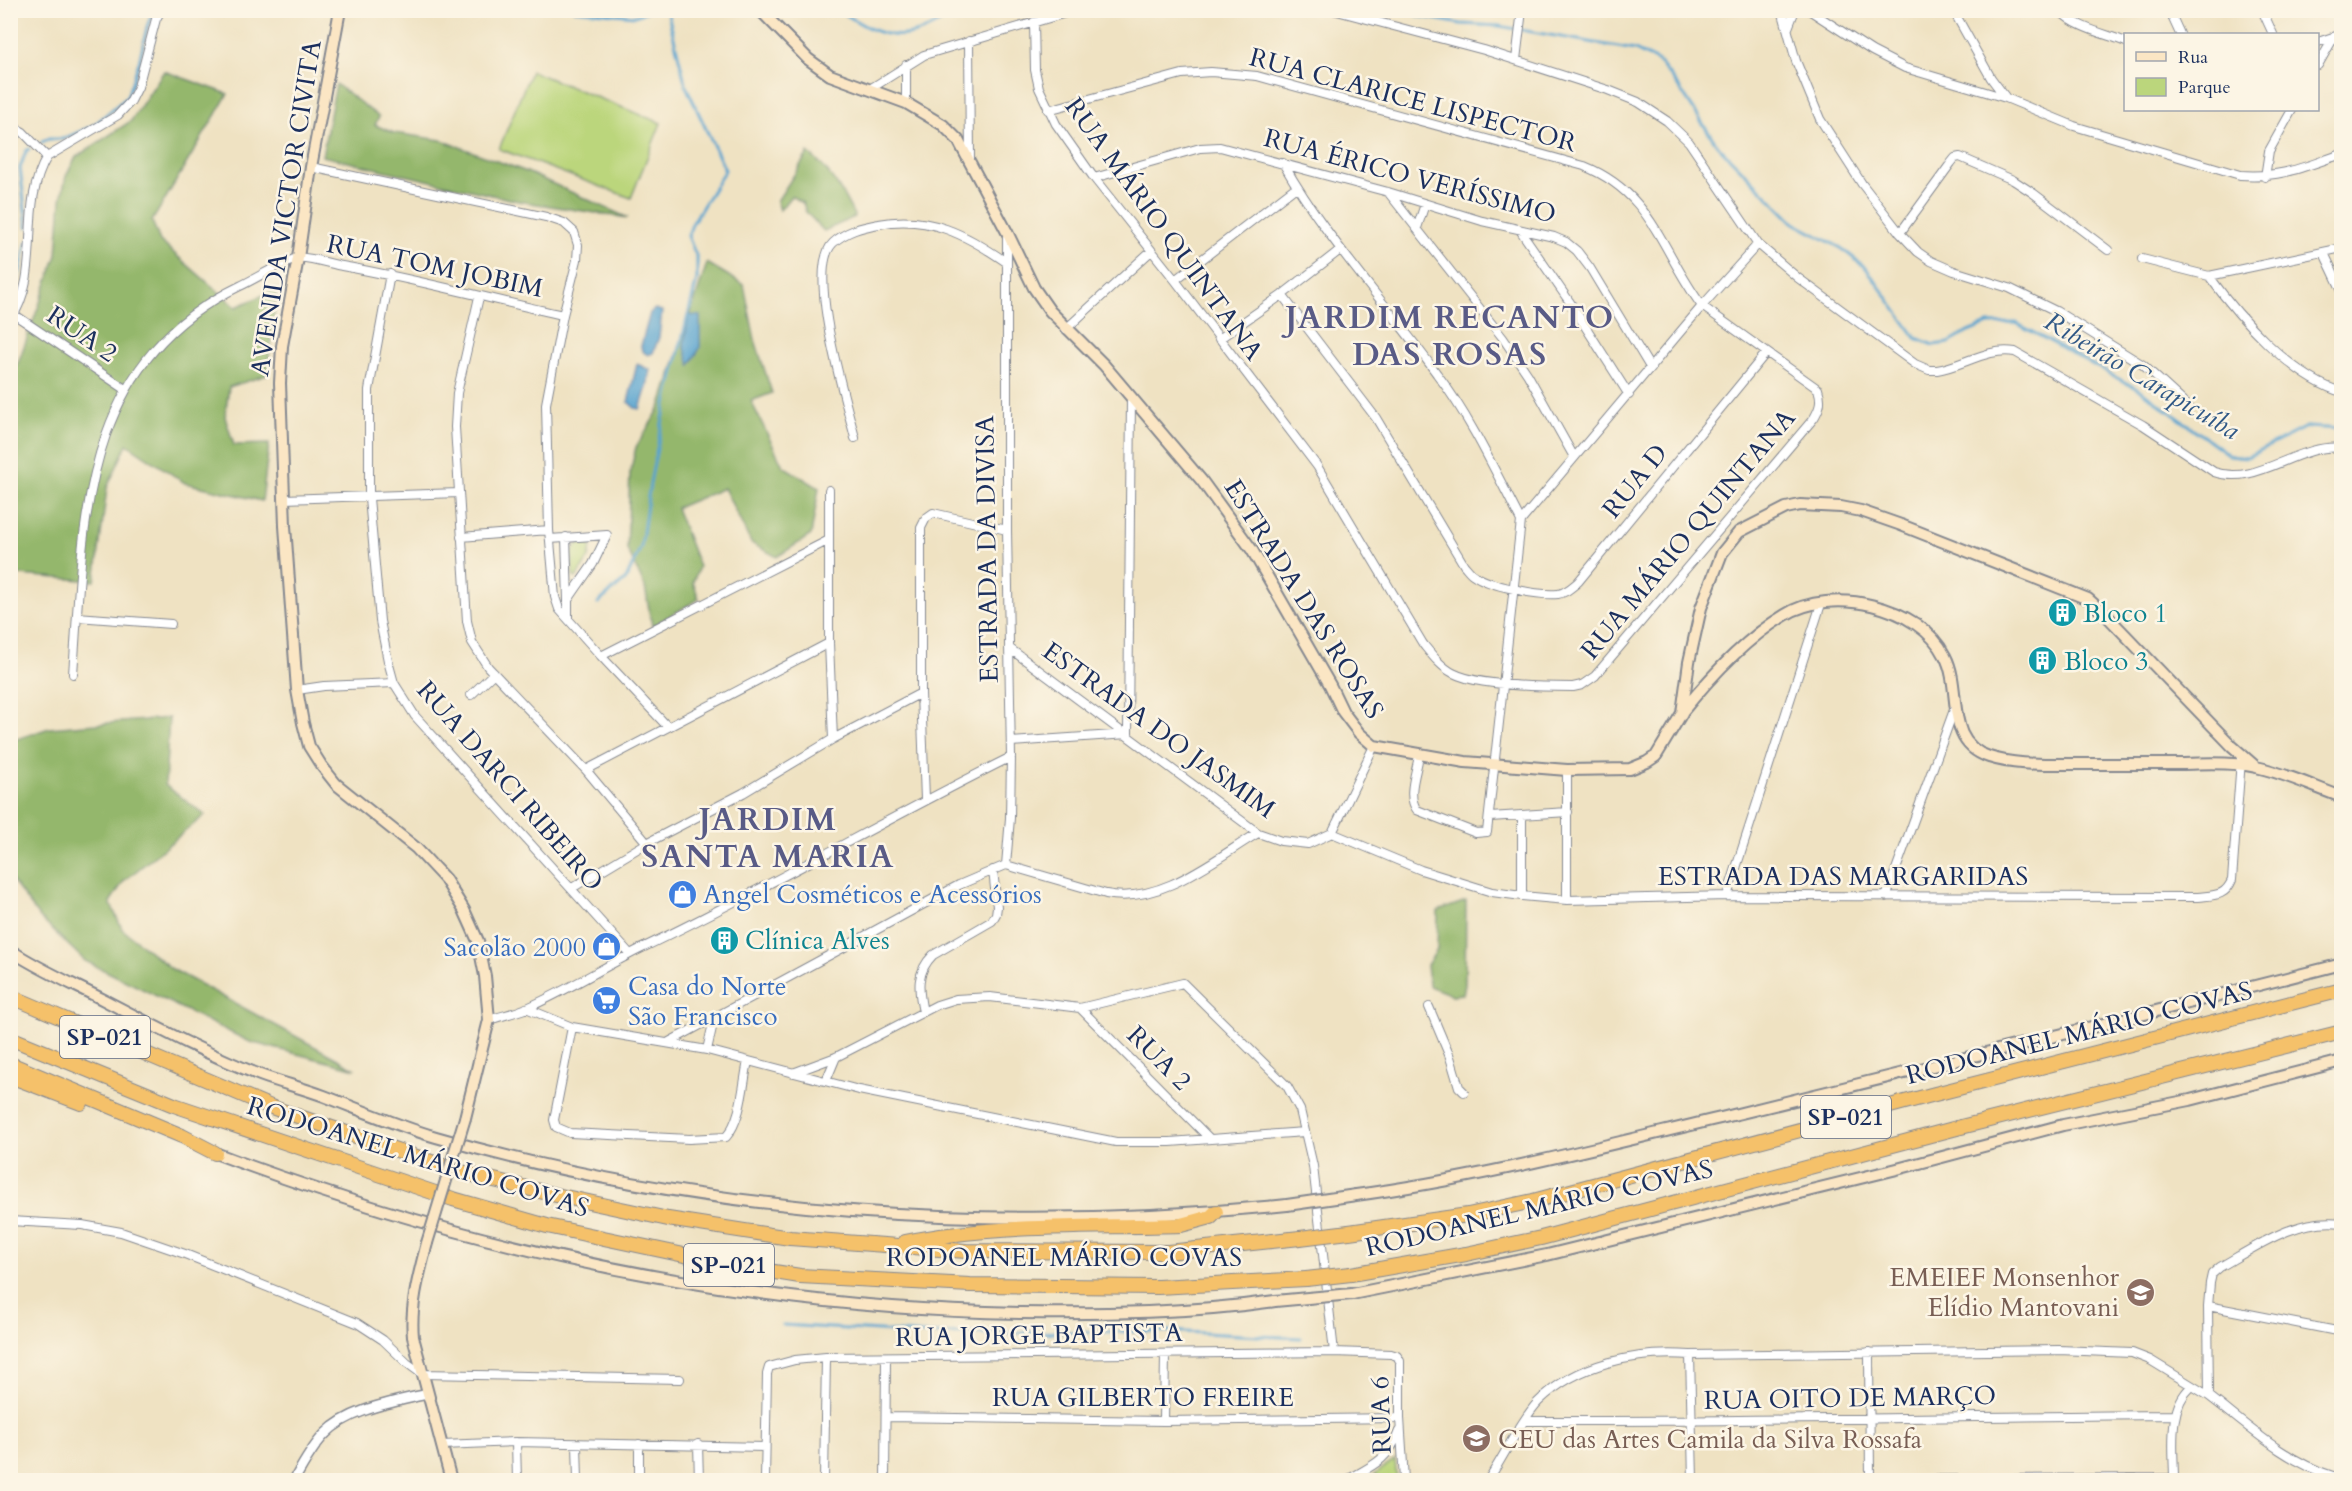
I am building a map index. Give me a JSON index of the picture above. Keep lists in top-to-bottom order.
{
  "streets": {
    "highway": ["RODOANEL MÁRIO COVAS", "SP-021"],
    "main road": ["AVENIDA VICTOR CIVITA", "ESTRADA DAS ROSAS"],
    "street": [
      "RUA CLARICE LISPECTOR",
      "RUA ÉRICO VERÍSSIMO",
      "RUA MÁRIO QUINTANA",
      "RUA TOM JOBIM",
      "RUA 2",
      "RUA D",
      "ESTRADA DA DIVISA",
      "ESTRADA DO JASMIM",
      "RUA DARCI RIBEIRO",
      "ESTRADA DAS MARGARIDAS",
      "RUA JORGE BAPTISTA",
      "RUA GILBERTO FREIRE",
      "RUA OITO DE MARÇO",
      "RUA 6"
    ]
  },
  "crossings": [
    ["RUA CLARICE LISPECTOR", "RUA MÁRIO QUINTANA"],
    ["RUA CLARICE LISPECTOR", "RUA D"],
    ["RUA ÉRICO VERÍSSIMO", "RUA MÁRIO QUINTANA"],
    ["AVENIDA VICTOR CIVITA", "RUA TOM JOBIM"],
    ["RUA TOM JOBIM", "RUA DARCI RIBEIRO"],
    ["ESTRADA DA DIVISA", "ESTRADA DAS ROSAS"],
    ["ESTRADA DA DIVISA", "ESTRADA DO JASMIM"],
    ["ESTRADA DAS ROSAS", "ESTRADA DAS MARGARIDAS"],
    ["ESTRADA DO JASMIM", "ESTRADA DAS MARGARIDAS"],
    ["RUA JORGE BAPTISTA", "RUA 6"],
    ["RUA GILBERTO FREIRE", "RUA 6"]
  ],
  "districts": ["JARDIM RECANTO DAS ROSAS", "JARDIM SANTA MARIA"],
  "water": ["Ribeirão Carapicuíba"],
  "places": {
    "building": ["Bloco 1", "Bloco 3", "Clínica Alves"],
    "shop": ["Angel Cosméticos e Acessórios", "Sacolão 2000"],
    "supermarket": ["Casa do Norte São Francisco"],
    "school or university": ["EMEIEF Monsenhor Elídio Mantovani", "CEU das Artes Camila da Silva Rossafa"]
  },
  "legend": ["Rua", "Parque"]
}
